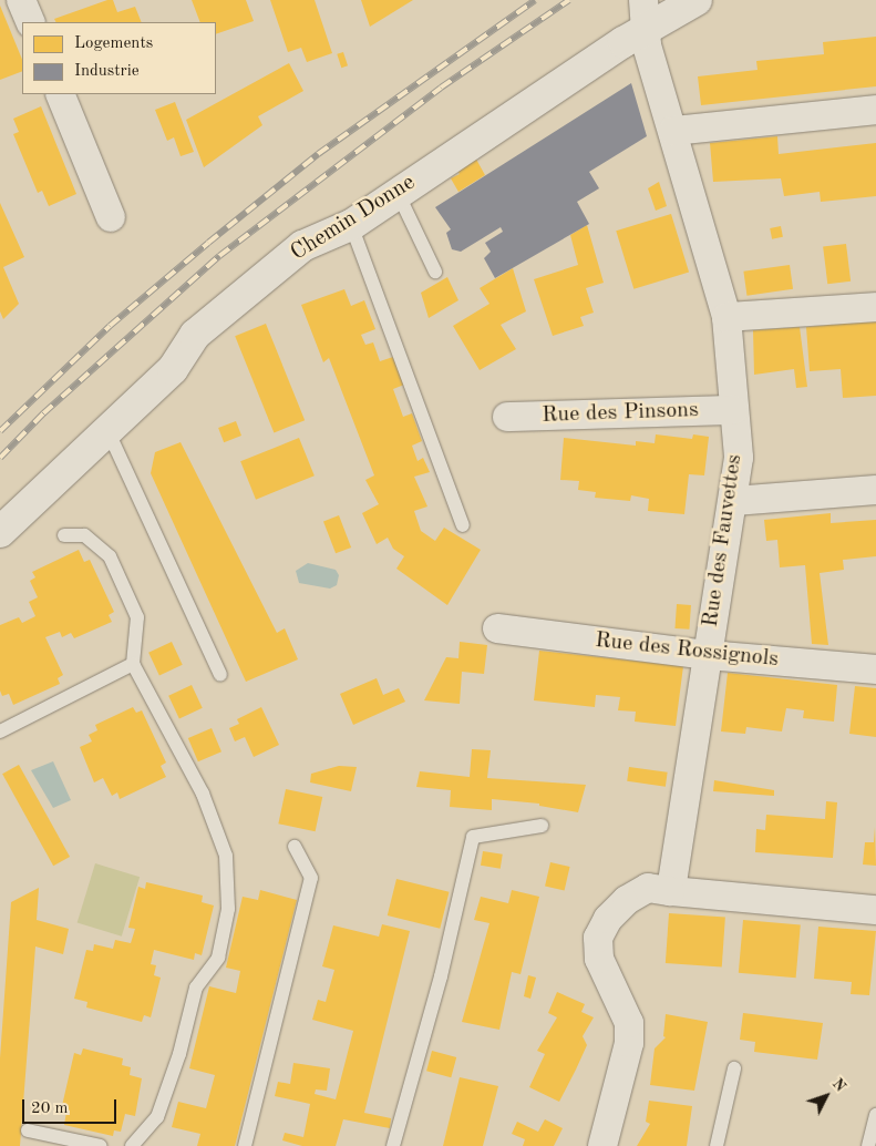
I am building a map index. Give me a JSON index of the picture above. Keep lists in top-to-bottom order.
{
  "streets": {
    "street": [
      "Chemin Donne",
      "Rue des Pinsons",
      "Rue des Fauvettes",
      "Rue des Rossignols"
    ]
  },
  "crossings": [
    ["Chemin Donne", "Rue des Fauvettes"],
    ["Rue des Pinsons", "Rue des Fauvettes"],
    ["Rue des Fauvettes", "Rue des Rossignols"]
  ],
  "legend": ["Logements", "Industrie"],
  "scale_bar": "20 m",
  "north": "top right"
}
